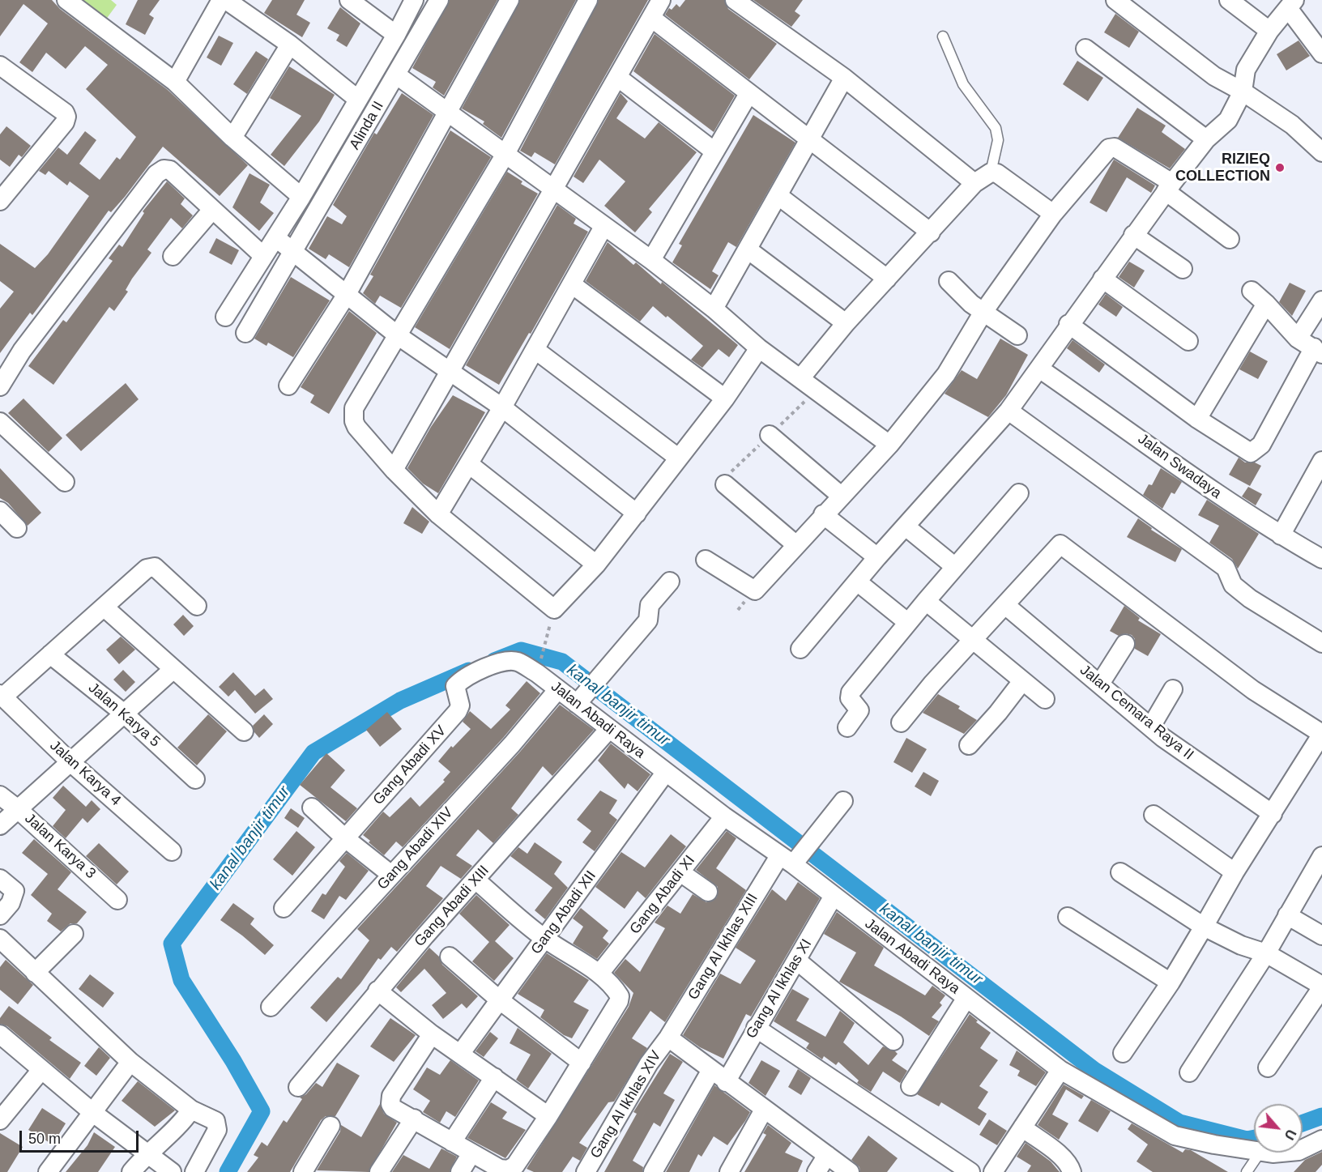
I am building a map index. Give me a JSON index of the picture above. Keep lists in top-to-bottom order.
{
  "streets": {
    "street": [
      "Alinda II",
      "Jalan Swadaya",
      "Jalan Cemara Raya II",
      "Jalan Karya 5",
      "Jalan Abadi Raya",
      "Gang Abadi XV",
      "Jalan Karya 4",
      "Jalan Karya 3",
      "Gang Abadi XIV",
      "Gang Abadi XI",
      "Gang Abadi XIII",
      "Gang Abadi XII",
      "Gang Al Ikhlas XIII",
      "Gang Al Ikhlas XI",
      "Gang Al Ikhlas XIV"
    ]
  },
  "crossings": [
    ["Jalan Abadi Raya", "Gang Abadi XV"],
    ["Jalan Abadi Raya", "Gang Abadi XIV"],
    ["Jalan Abadi Raya", "Gang Abadi XI"],
    ["Jalan Abadi Raya", "Gang Abadi XIII"],
    ["Jalan Abadi Raya", "Gang Abadi XII"],
    ["Jalan Abadi Raya", "Gang Al Ikhlas XIII"],
    ["Jalan Abadi Raya", "Gang Al Ikhlas XI"],
    ["Gang Al Ikhlas XIII", "Gang Al Ikhlas XIV"]
  ],
  "water": ["kanal banjir timur"],
  "places": ["RIZIEQ COLLECTION"],
  "scale_bar": "50 m",
  "north": "bottom right"
}
